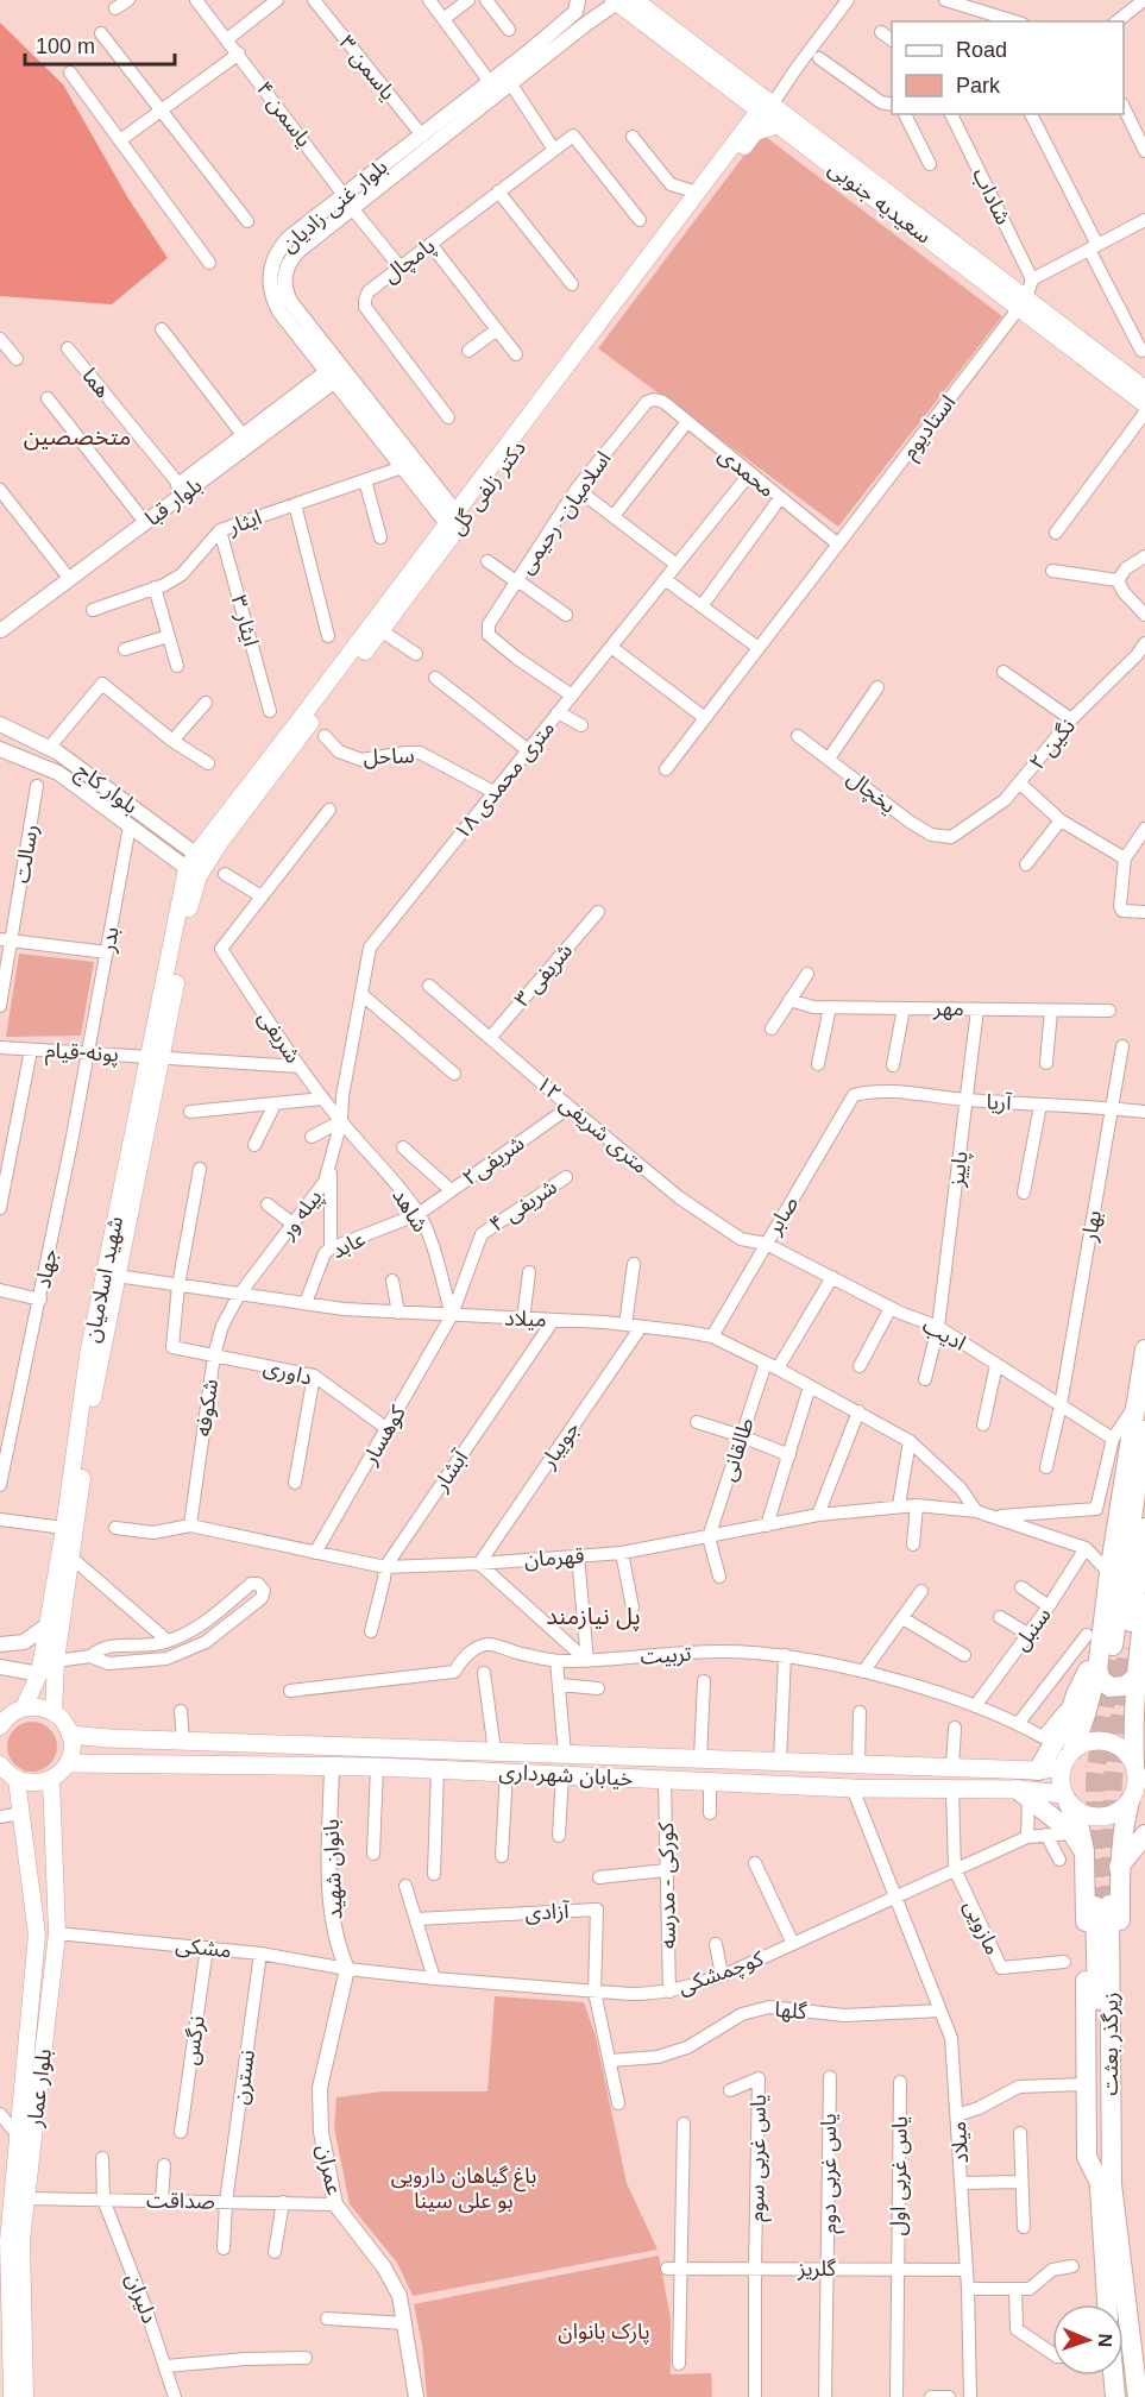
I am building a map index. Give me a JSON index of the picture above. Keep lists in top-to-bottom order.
{
  "streets": {
    "highway": ["زیرگذر بعثت"],
    "main road": [
      "سعیدیه جنوبی",
      "دکتر زلفی گل",
      "شهید اسلامیان",
      "خیابان شهرداری",
      "بلوار عمار"
    ],
    "street": [
      "یاسمن ۳",
      "یاسمن ۴",
      "شاداب",
      "بلوار غنی زادیان",
      "پامچال",
      "هما",
      "استادیوم",
      "محمدی",
      "بلوار قبا",
      "اسلامیان- رحیمی",
      "ایثار",
      "ایثار ۳",
      "نگین ۲",
      "ساحل",
      "۱۸ متری محمدی",
      "بلوار کاج",
      "یخچال",
      "رسالت",
      "بدر",
      "شریفی ۳",
      "مهر",
      "شریفی",
      "پونه-قیام",
      "آریا",
      "۱۲ متری شریفی",
      "شریفی۲",
      "پاییز",
      "شریفی ۴",
      "شاهد",
      "پیله ور",
      "صابر",
      "بهار",
      "عابد",
      "جهاد",
      "میلاد",
      "ادیب",
      "داوری",
      "شکوفه",
      "کوهسار",
      "جویبار",
      "طالقانی",
      "آبشار",
      "قهرمان",
      "سنبل",
      "تربیت",
      "بانوان شهید",
      "کورکی - مدرسه",
      "آزادی",
      "مازویی",
      "مشکی",
      "کوچمشکی",
      "گلها",
      "نرگس",
      "نسترن",
      "یاس غربی سوم",
      "عمران",
      "یاس غربی دوم",
      "یاس غربی اول",
      "صداقت",
      "گلریز",
      "دلیران"
    ]
  },
  "crossings": [
    ["یاسمن ۳", "بلوار غنی زادیان"],
    ["یاسمن ۴", "بلوار غنی زادیان"],
    ["یاسمن ۴", "پامچال"],
    ["سعیدیه جنوبی", "بلوار غنی زادیان"],
    ["سعیدیه جنوبی", "استادیوم"],
    ["سعیدیه جنوبی", "دکتر زلفی گل"],
    ["بلوار غنی زادیان", "دکتر زلفی گل"],
    ["بلوار غنی زادیان", "بلوار قبا"],
    ["بلوار غنی زادیان", "ایثار"],
    ["هما", "بلوار قبا"],
    ["استادیوم", "محمدی"],
    ["محمدی", "اسلامیان- رحیمی"],
    ["محمدی", "۱۸ متری محمدی"],
    ["دکتر زلفی گل", "بلوار کاج"],
    ["دکتر زلفی گل", "شهید اسلامیان"],
    ["اسلامیان- رحیمی", "۱۸ متری محمدی"],
    ["ایثار", "ایثار ۳"],
    ["نگین ۲", "یخچال"],
    ["ساحل", "۱۸ متری محمدی"],
    ["۱۸ متری محمدی", "شریفی"],
    ["۱۸ متری محمدی", "شاهد"],
    ["۱۸ متری محمدی", "پیله ور"],
    ["بلوار کاج", "بدر"],
    ["بلوار کاج", "شهید اسلامیان"],
    ["بدر", "پونه-قیام"],
    ["بدر", "جهاد"],
    ["شریفی ۳", "۱۲ متری شریفی"],
    ["مهر", "پاییز"],
    ["شریفی", "پونه-قیام"],
    ["شریفی", "شاهد"],
    ["شریفی", "پیله ور"],
    ["پونه-قیام", "جهاد"],
    ["پونه-قیام", "شهید اسلامیان"],
    ["آریا", "پاییز"],
    ["آریا", "صابر"],
    ["آریا", "بهار"],
    ["۱۲ متری شریفی", "شریفی۲"],
    ["۱۲ متری شریفی", "صابر"],
    ["۱۲ متری شریفی", "ادیب"],
    ["شریفی۲", "شاهد"],
    ["شریفی۲", "عابد"],
    ["پاییز", "ادیب"],
    ["شریفی ۴", "شاهد"],
    ["شریفی ۴", "میلاد"],
    ["شریفی ۴", "کوهسار"],
    ["شاهد", "پیله ور"],
    ["شاهد", "عابد"],
    ["شاهد", "میلاد"],
    ["شاهد", "کوهسار"],
    ["پیله ور", "میلاد"],
    ["پیله ور", "شکوفه"],
    ["صابر", "میلاد"],
    ["صابر", "ادیب"],
    ["بهار", "ادیب"],
    ["عابد", "میلاد"],
    ["شهید اسلامیان", "میلاد"],
    ["میلاد", "داوری"],
    ["میلاد", "شکوفه"],
    ["میلاد", "کوهسار"],
    ["میلاد", "جویبار"],
    ["میلاد", "طالقانی"],
    ["میلاد", "آبشار"],
    ["میلاد", "قهرمان"],
    ["میلاد", "خیابان شهرداری"],
    ["میلاد", "کوچمشکی"],
    ["میلاد", "گلها"],
    ["میلاد", "گلریز"],
    ["ادیب", "طالقانی"],
    ["داوری", "شکوفه"],
    ["داوری", "کوهسار"],
    ["شکوفه", "قهرمان"],
    ["کوهسار", "قهرمان"],
    ["جویبار", "قهرمان"],
    ["طالقانی", "قهرمان"],
    ["آبشار", "قهرمان"],
    ["قهرمان", "سنبل"],
    ["سنبل", "تربیت"],
    ["خیابان شهرداری", "بانوان شهید"],
    ["خیابان شهرداری", "کورکی - مدرسه"],
    ["بانوان شهید", "مشکی"],
    ["بانوان شهید", "کوچمشکی"],
    ["بانوان شهید", "عمران"],
    ["کورکی - مدرسه", "کوچمشکی"],
    ["آزادی", "کوچمشکی"],
    ["مازویی", "کوچمشکی"],
    ["مشکی", "کوچمشکی"],
    ["مشکی", "نرگس"],
    ["مشکی", "نسترن"],
    ["مشکی", "بلوار عمار"],
    ["مشکی", "عمران"],
    ["کوچمشکی", "عمران"],
    ["نسترن", "صداقت"],
    ["بلوار عمار", "صداقت"],
    ["یاس غربی سوم", "گلریز"],
    ["عمران", "صداقت"],
    ["یاس غربی دوم", "گلریز"],
    ["یاس غربی اول", "گلریز"],
    ["صداقت", "دلیران"]
  ],
  "districts": ["متخصصین", "پل نیازمند"],
  "parks": ["باغ گیاهان دارویی بو علی سینا", "پارک بانوان"],
  "legend": ["Road", "Park"],
  "scale_bar": "100 m",
  "north": "right"
}
